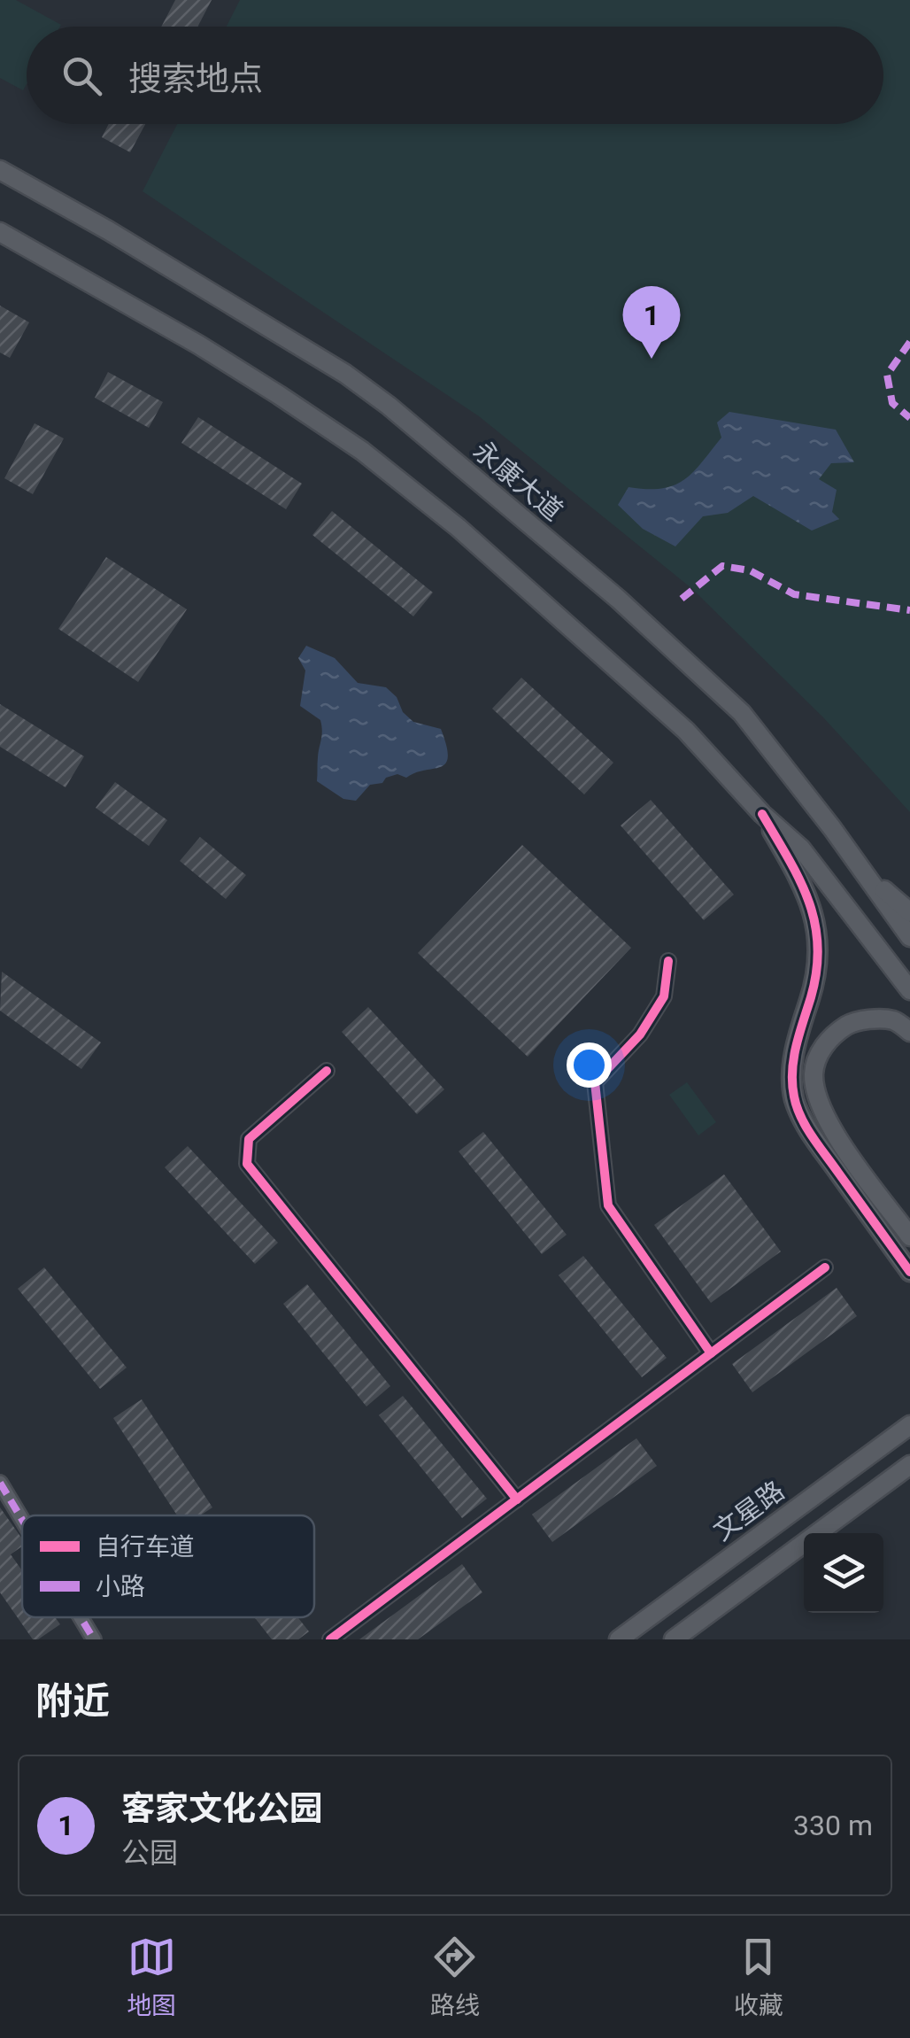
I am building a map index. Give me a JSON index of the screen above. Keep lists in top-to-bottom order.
{
  "streets": {
    "main road": ["永康大道", "文星路"]
  },
  "legend": ["自行车道", "小路"],
  "page": {
    "search": "搜索地点",
    "pins": "1",
    "heading": "附近",
    "list": [
      {
        "mark": "1",
        "name": "客家文化公园",
        "note": "公园",
        "value": "330 m"
      }
    ],
    "nav": ["地图", "路线", "收藏"]
  }
}
